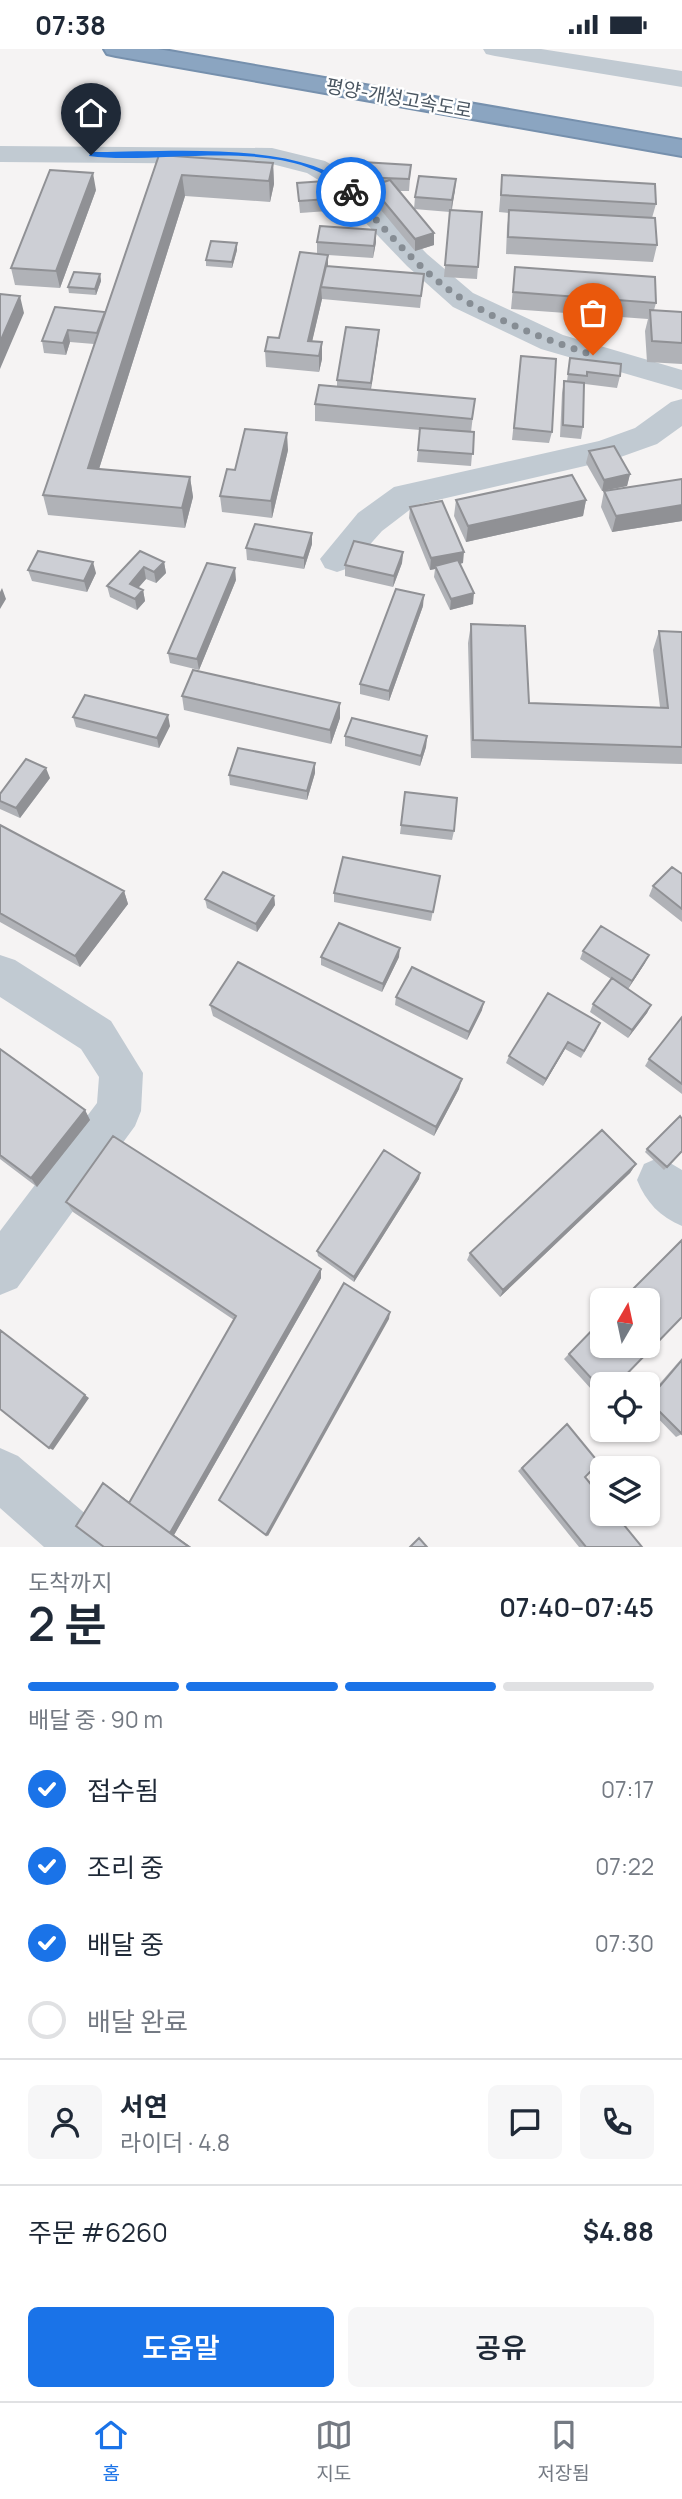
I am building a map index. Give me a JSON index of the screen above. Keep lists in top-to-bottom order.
{
  "streets": {
    "highway": ["평양-개성고속도로"]
  },
  "north": "top",
  "page": {
    "status": "07:38",
    "heading": ["2 분", "도착까지", "07:40–07:45"],
    "panel": [
      "서연",
      "라이더 · 4.8",
      "주문 #6260",
      "$4.88"
    ],
    "bar": "배달 중 · 90 m",
    "list": [
      ["접수됨", "07:17"],
      ["조리 중", "07:22"],
      ["배달 중", "07:30"],
      "배달 완료"
    ],
    "buttons": ["도움말", "공유"],
    "tabs": ["홈", "지도", "저장됨"]
  }
}
